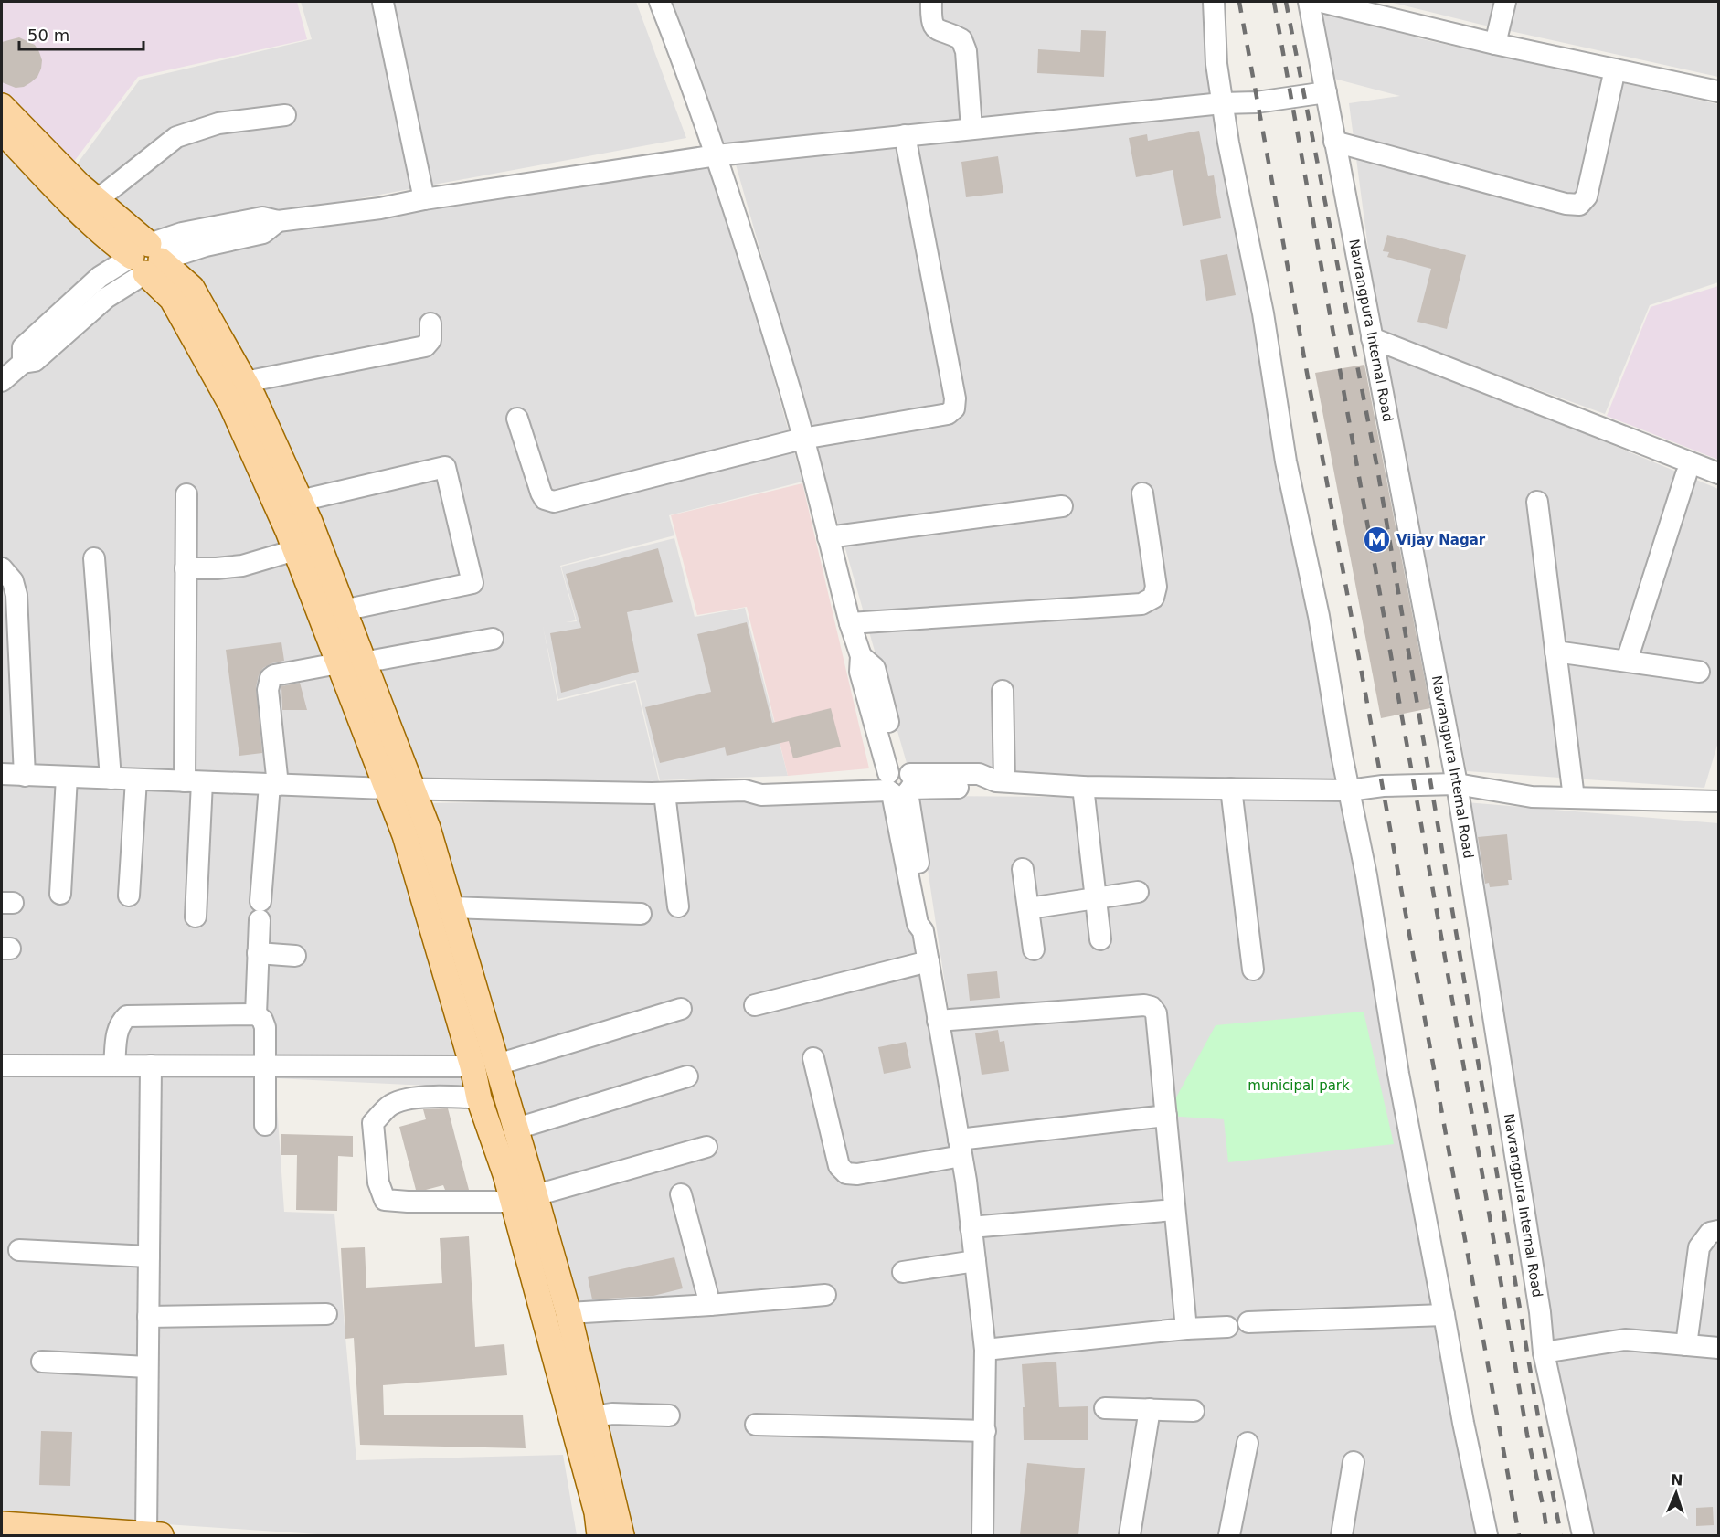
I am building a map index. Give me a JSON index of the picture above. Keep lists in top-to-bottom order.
{
  "streets": {
    "street": ["Navrangpura Internal Road"]
  },
  "parks": ["municipal park"],
  "places": {
    "metro station": ["Vijay Nagar"]
  },
  "scale_bar": "50 m",
  "north": "top"
}
